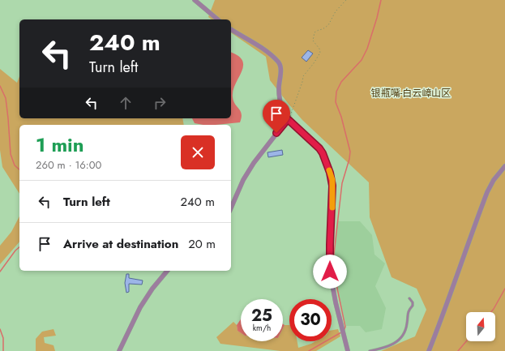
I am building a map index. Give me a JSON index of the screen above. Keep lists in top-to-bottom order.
{
  "parks": ["银瓶嘴-白云嶂山区"],
  "north": "top",
  "page": {
    "turn": ["240 m", "Turn left"],
    "heading": ["1 min", "260 m · 16:00"],
    "list": [
      {
        "name": "Turn left",
        "value": "240 m"
      },
      {
        "name": "Arrive at destination",
        "value": "20 m"
      }
    ],
    "speed": "25 km/h",
    "limit": "30"
  }
}
